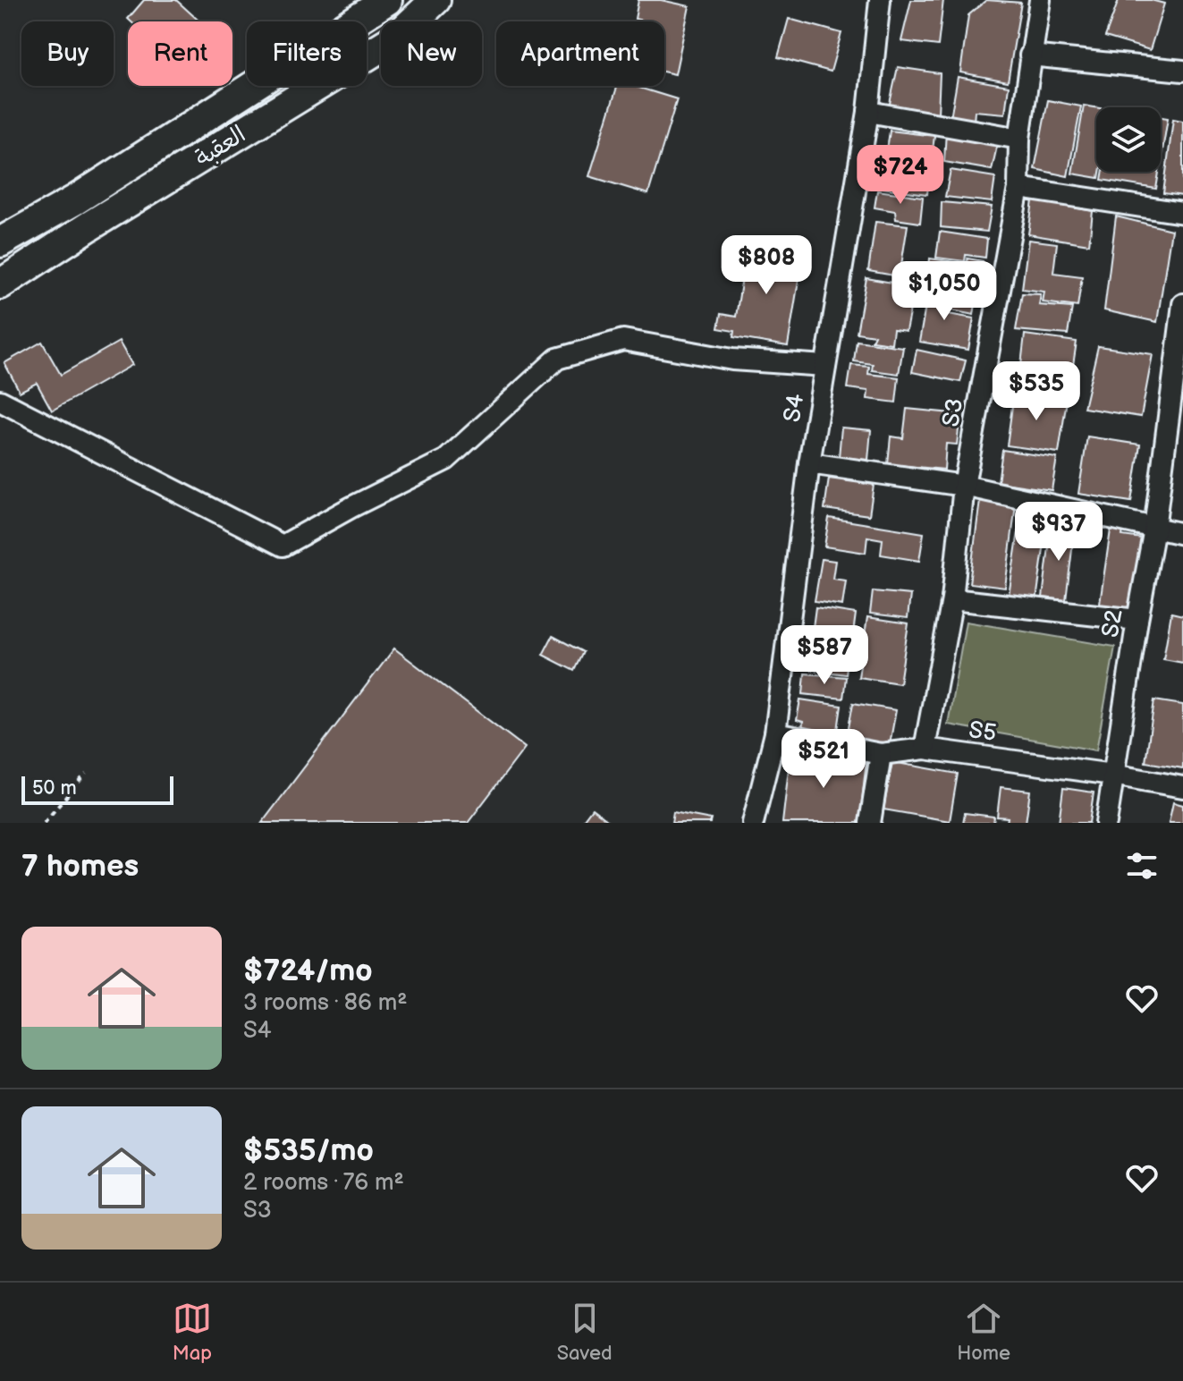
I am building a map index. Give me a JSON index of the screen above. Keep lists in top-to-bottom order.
{
  "streets": {
    "main road": ["العقبة"],
    "street": [
      "S4",
      "S3",
      "S2",
      "S5"
    ]
  },
  "crossings": [
    ["S4", "S5"],
    ["S3", "S5"],
    ["S2", "S5"]
  ],
  "scale_bar": "50 m",
  "page": {
    "chip": [
      "Buy",
      "Rent",
      "Filters",
      "New",
      "Apartment"
    ],
    "price": [
      "$724",
      "$808",
      "$1,050",
      "$535",
      "$937",
      "$587",
      "$521"
    ],
    "scale": "50 m",
    "heading": "7 homes",
    "list": [
      {
        "name": "$724/mo",
        "note": "3 rooms · 86 m² · S4"
      },
      {
        "name": "$535/mo",
        "note": "2 rooms · 76 m² · S3"
      }
    ],
    "tabs": ["Map", "Saved", "Home"]
  }
}
